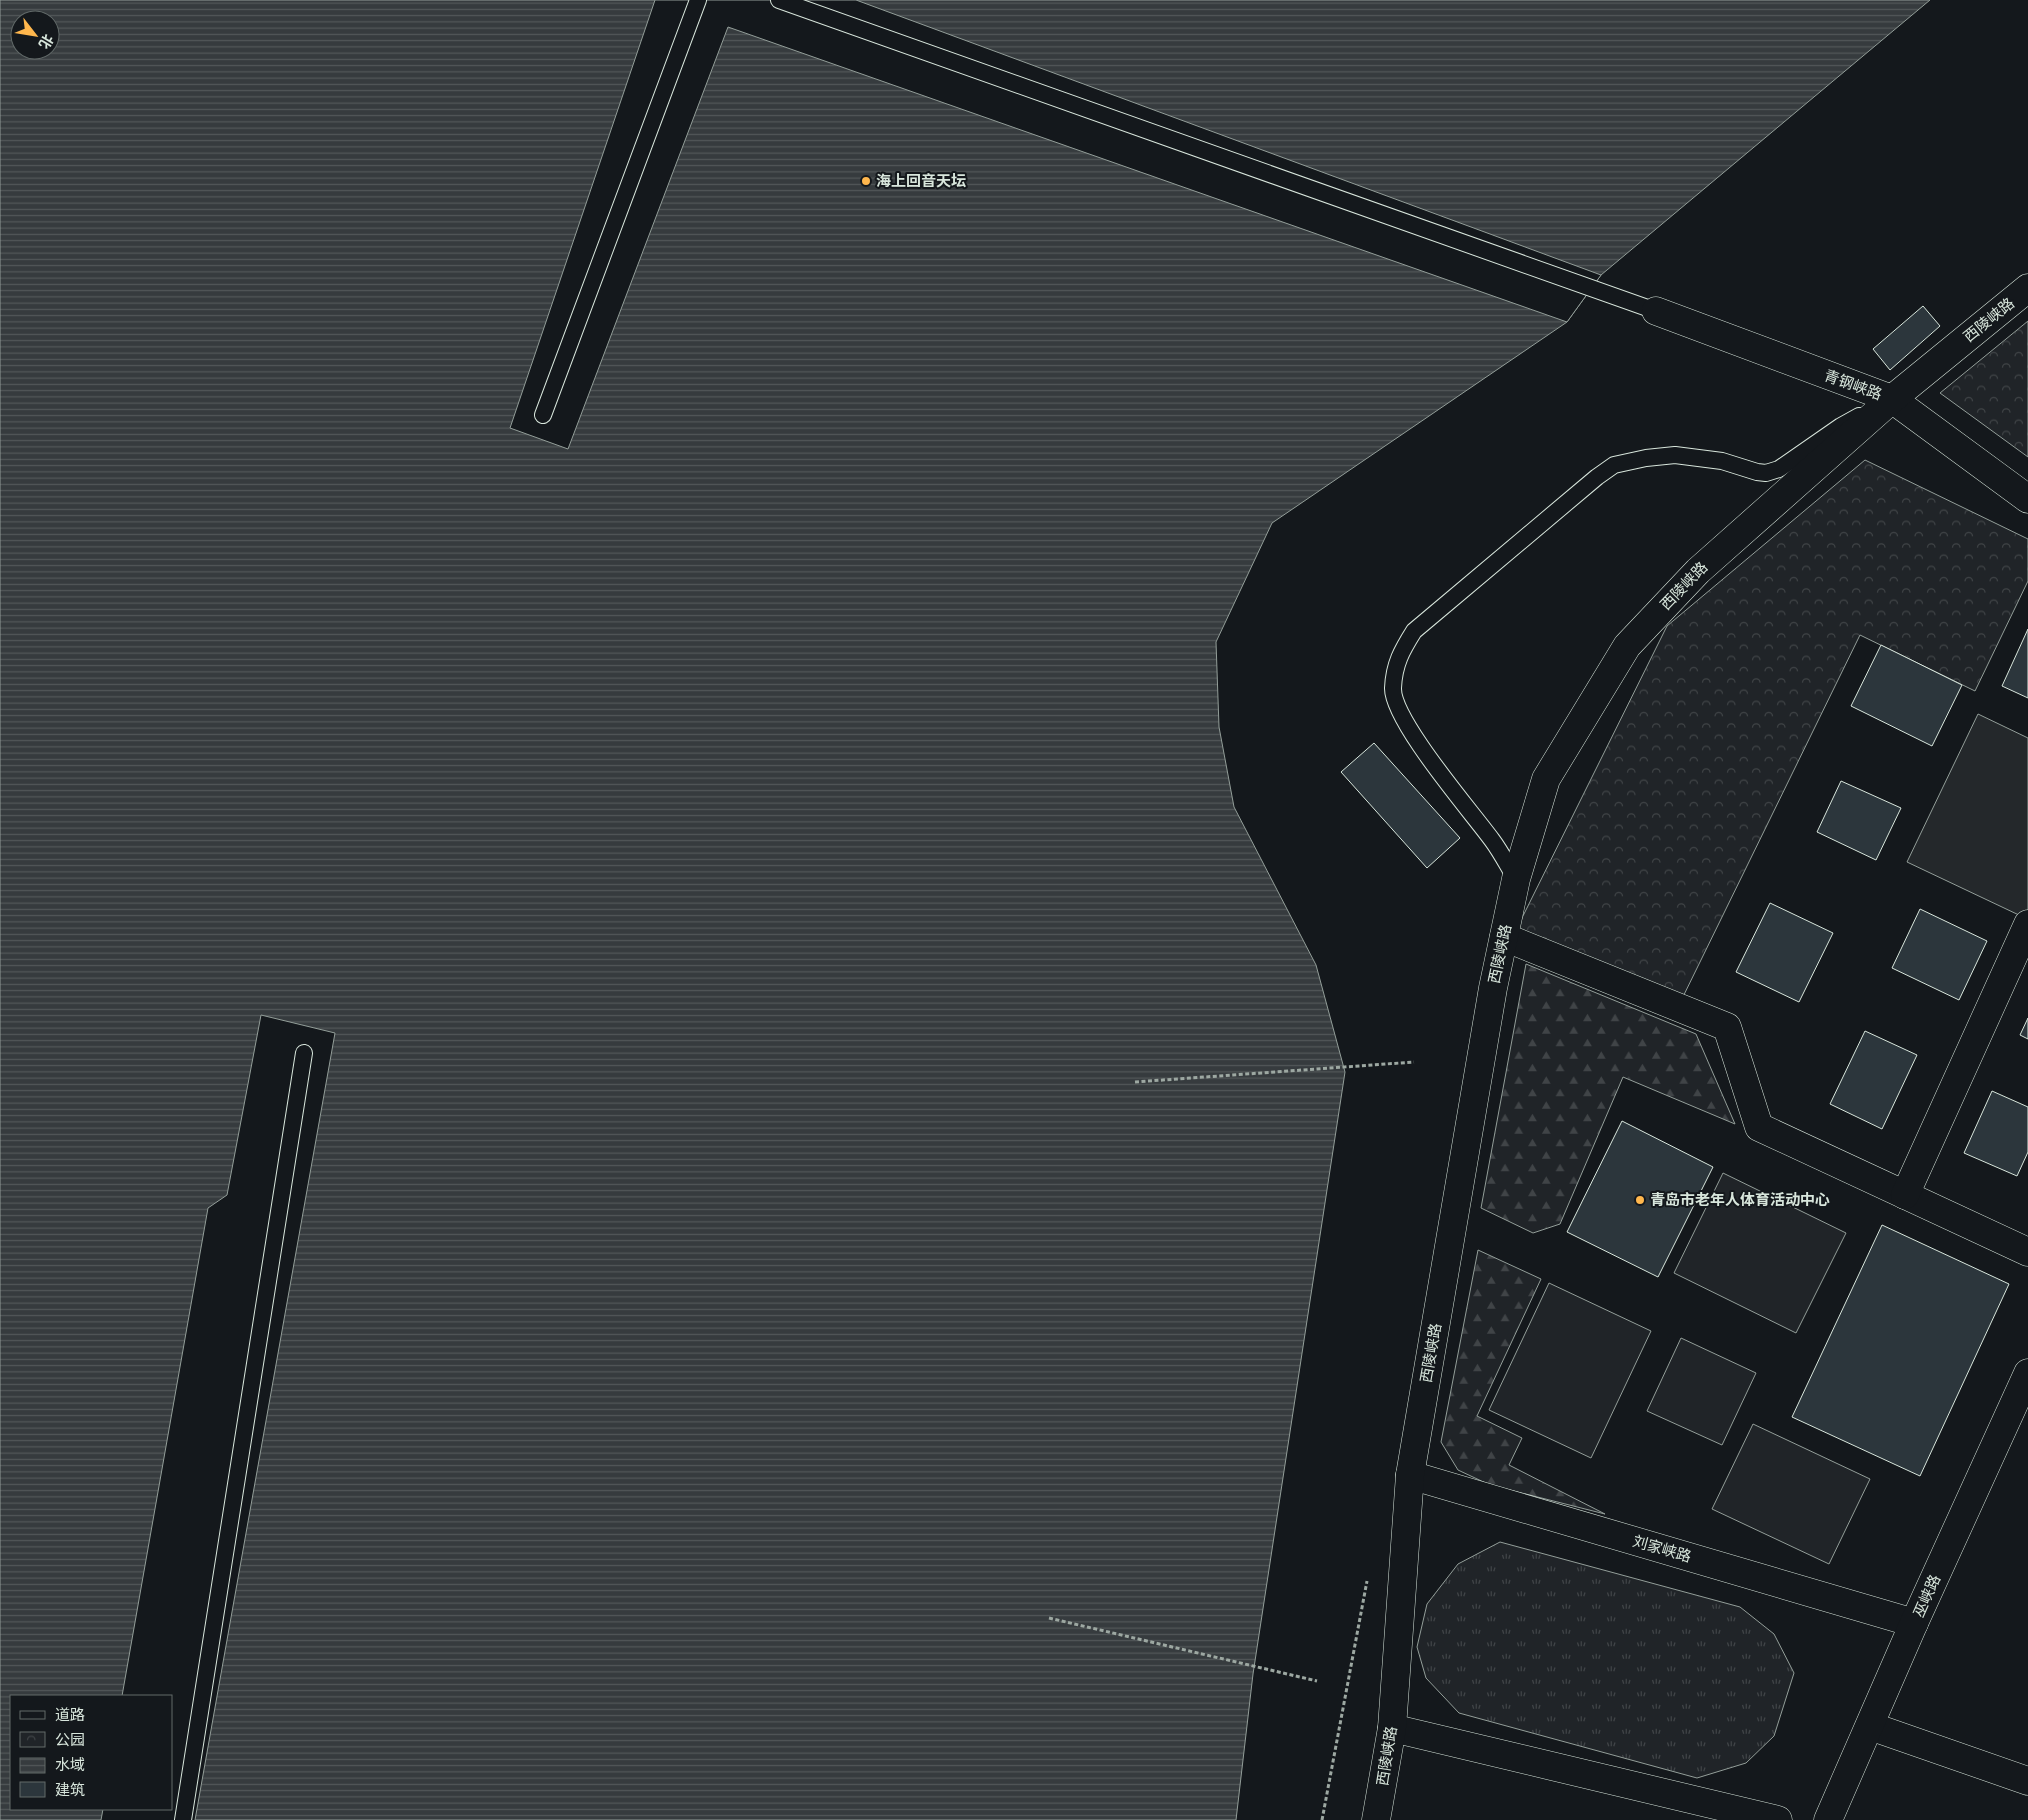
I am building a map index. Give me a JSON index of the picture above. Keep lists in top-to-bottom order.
{
  "streets": {
    "street": [
      "西陵峡路",
      "青钢峡路",
      "刘家峡路",
      "巫峡路"
    ]
  },
  "crossings": [
    ["西陵峡路", "青钢峡路"],
    ["西陵峡路", "刘家峡路"],
    ["刘家峡路", "巫峡路"]
  ],
  "places": ["海上回音天坛", "青岛市老年人体育活动中心"],
  "legend": [
    "道路",
    "公园",
    "水域",
    "建筑"
  ],
  "north": "bottom right"
}
